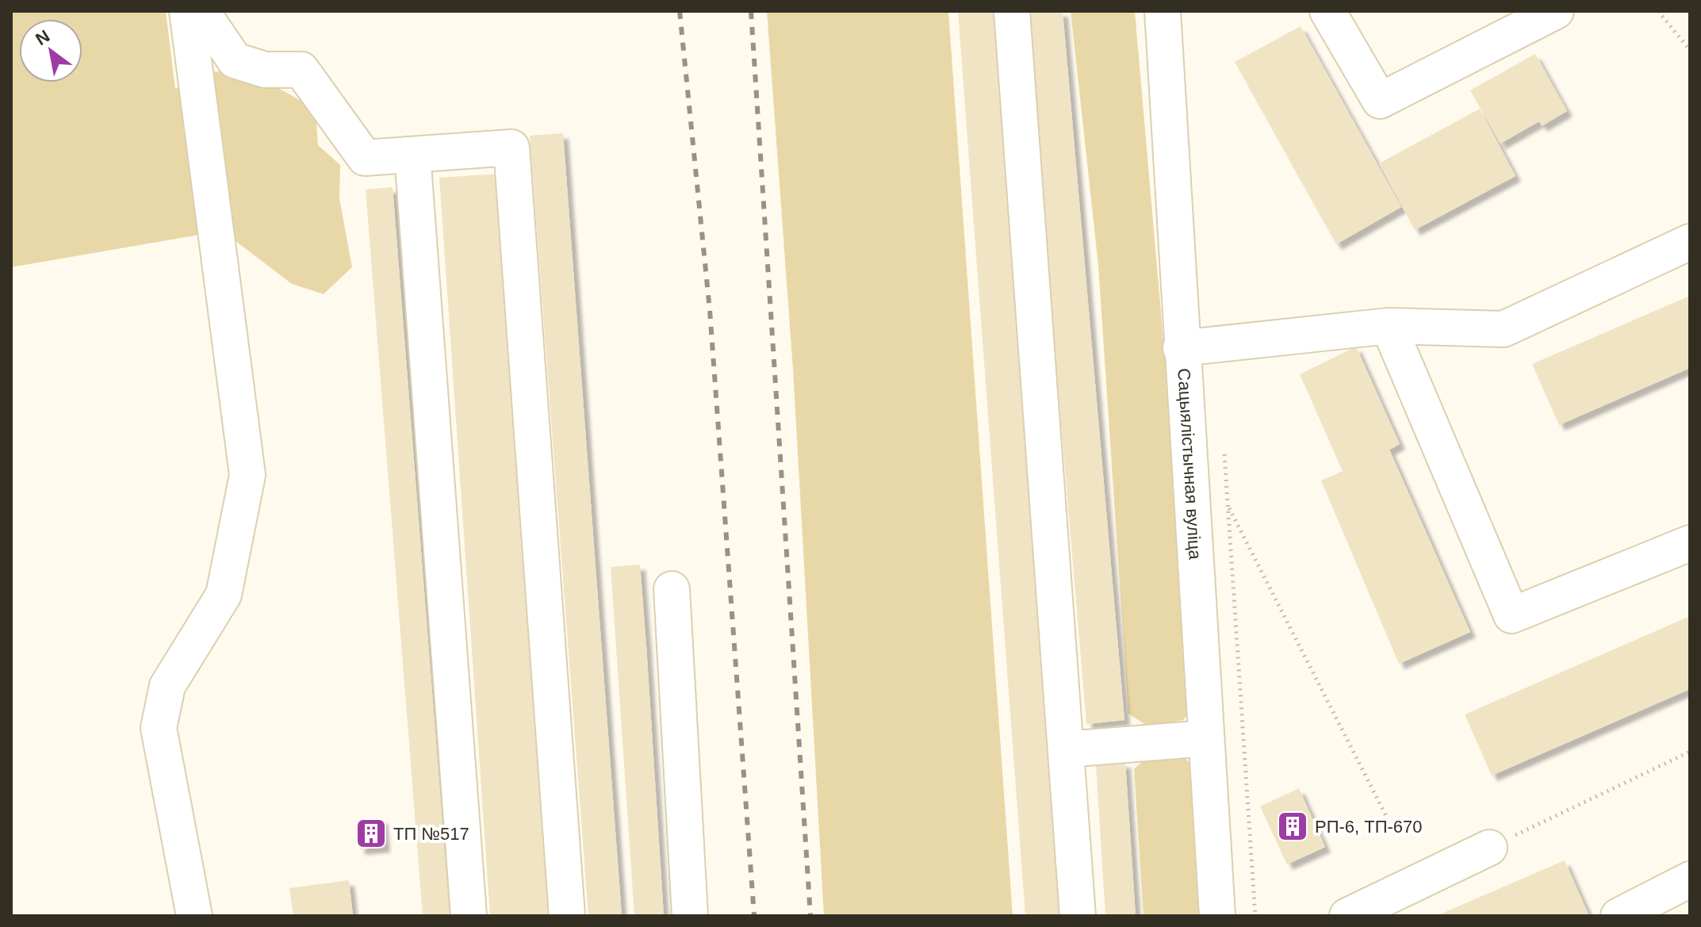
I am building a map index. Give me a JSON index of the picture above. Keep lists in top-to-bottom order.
{
  "streets": {
    "street": ["Сацыялістычная вуліца"]
  },
  "places": {
    "building": ["РП-6, ТП-670", "ТП №517"]
  },
  "north": "top left"
}
